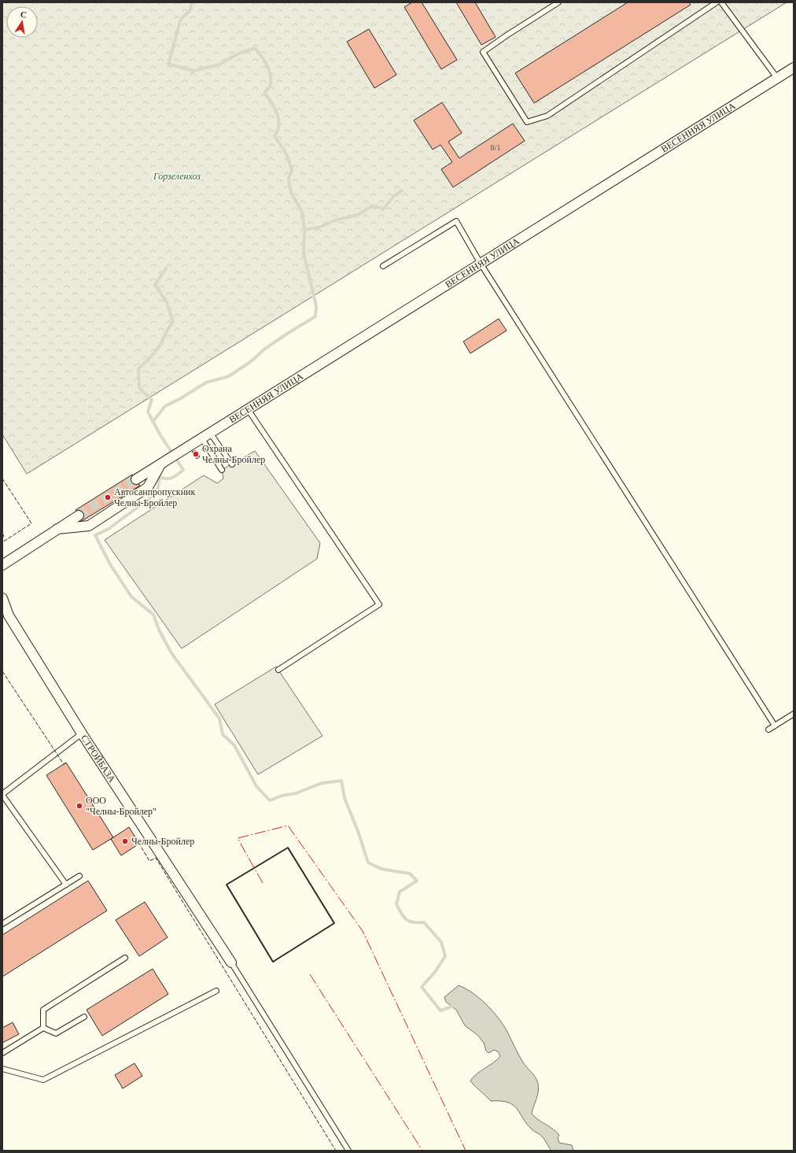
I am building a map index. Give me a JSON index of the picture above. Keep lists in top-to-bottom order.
{
  "streets": {
    "street": ["ВЕСЕННЯЯ УЛИЦА", "СТРОЙБАЗА"]
  },
  "parks": ["Горзеленхоз"],
  "places": [
    "Охрана Челны-Бройлер",
    "Автосанпропускник Челны-Бройлер",
    "ООО \"Челны-Бройлер\"",
    "Челны-Бройлер"
  ],
  "house_numbers": ["8/1"],
  "north": "top"
}
